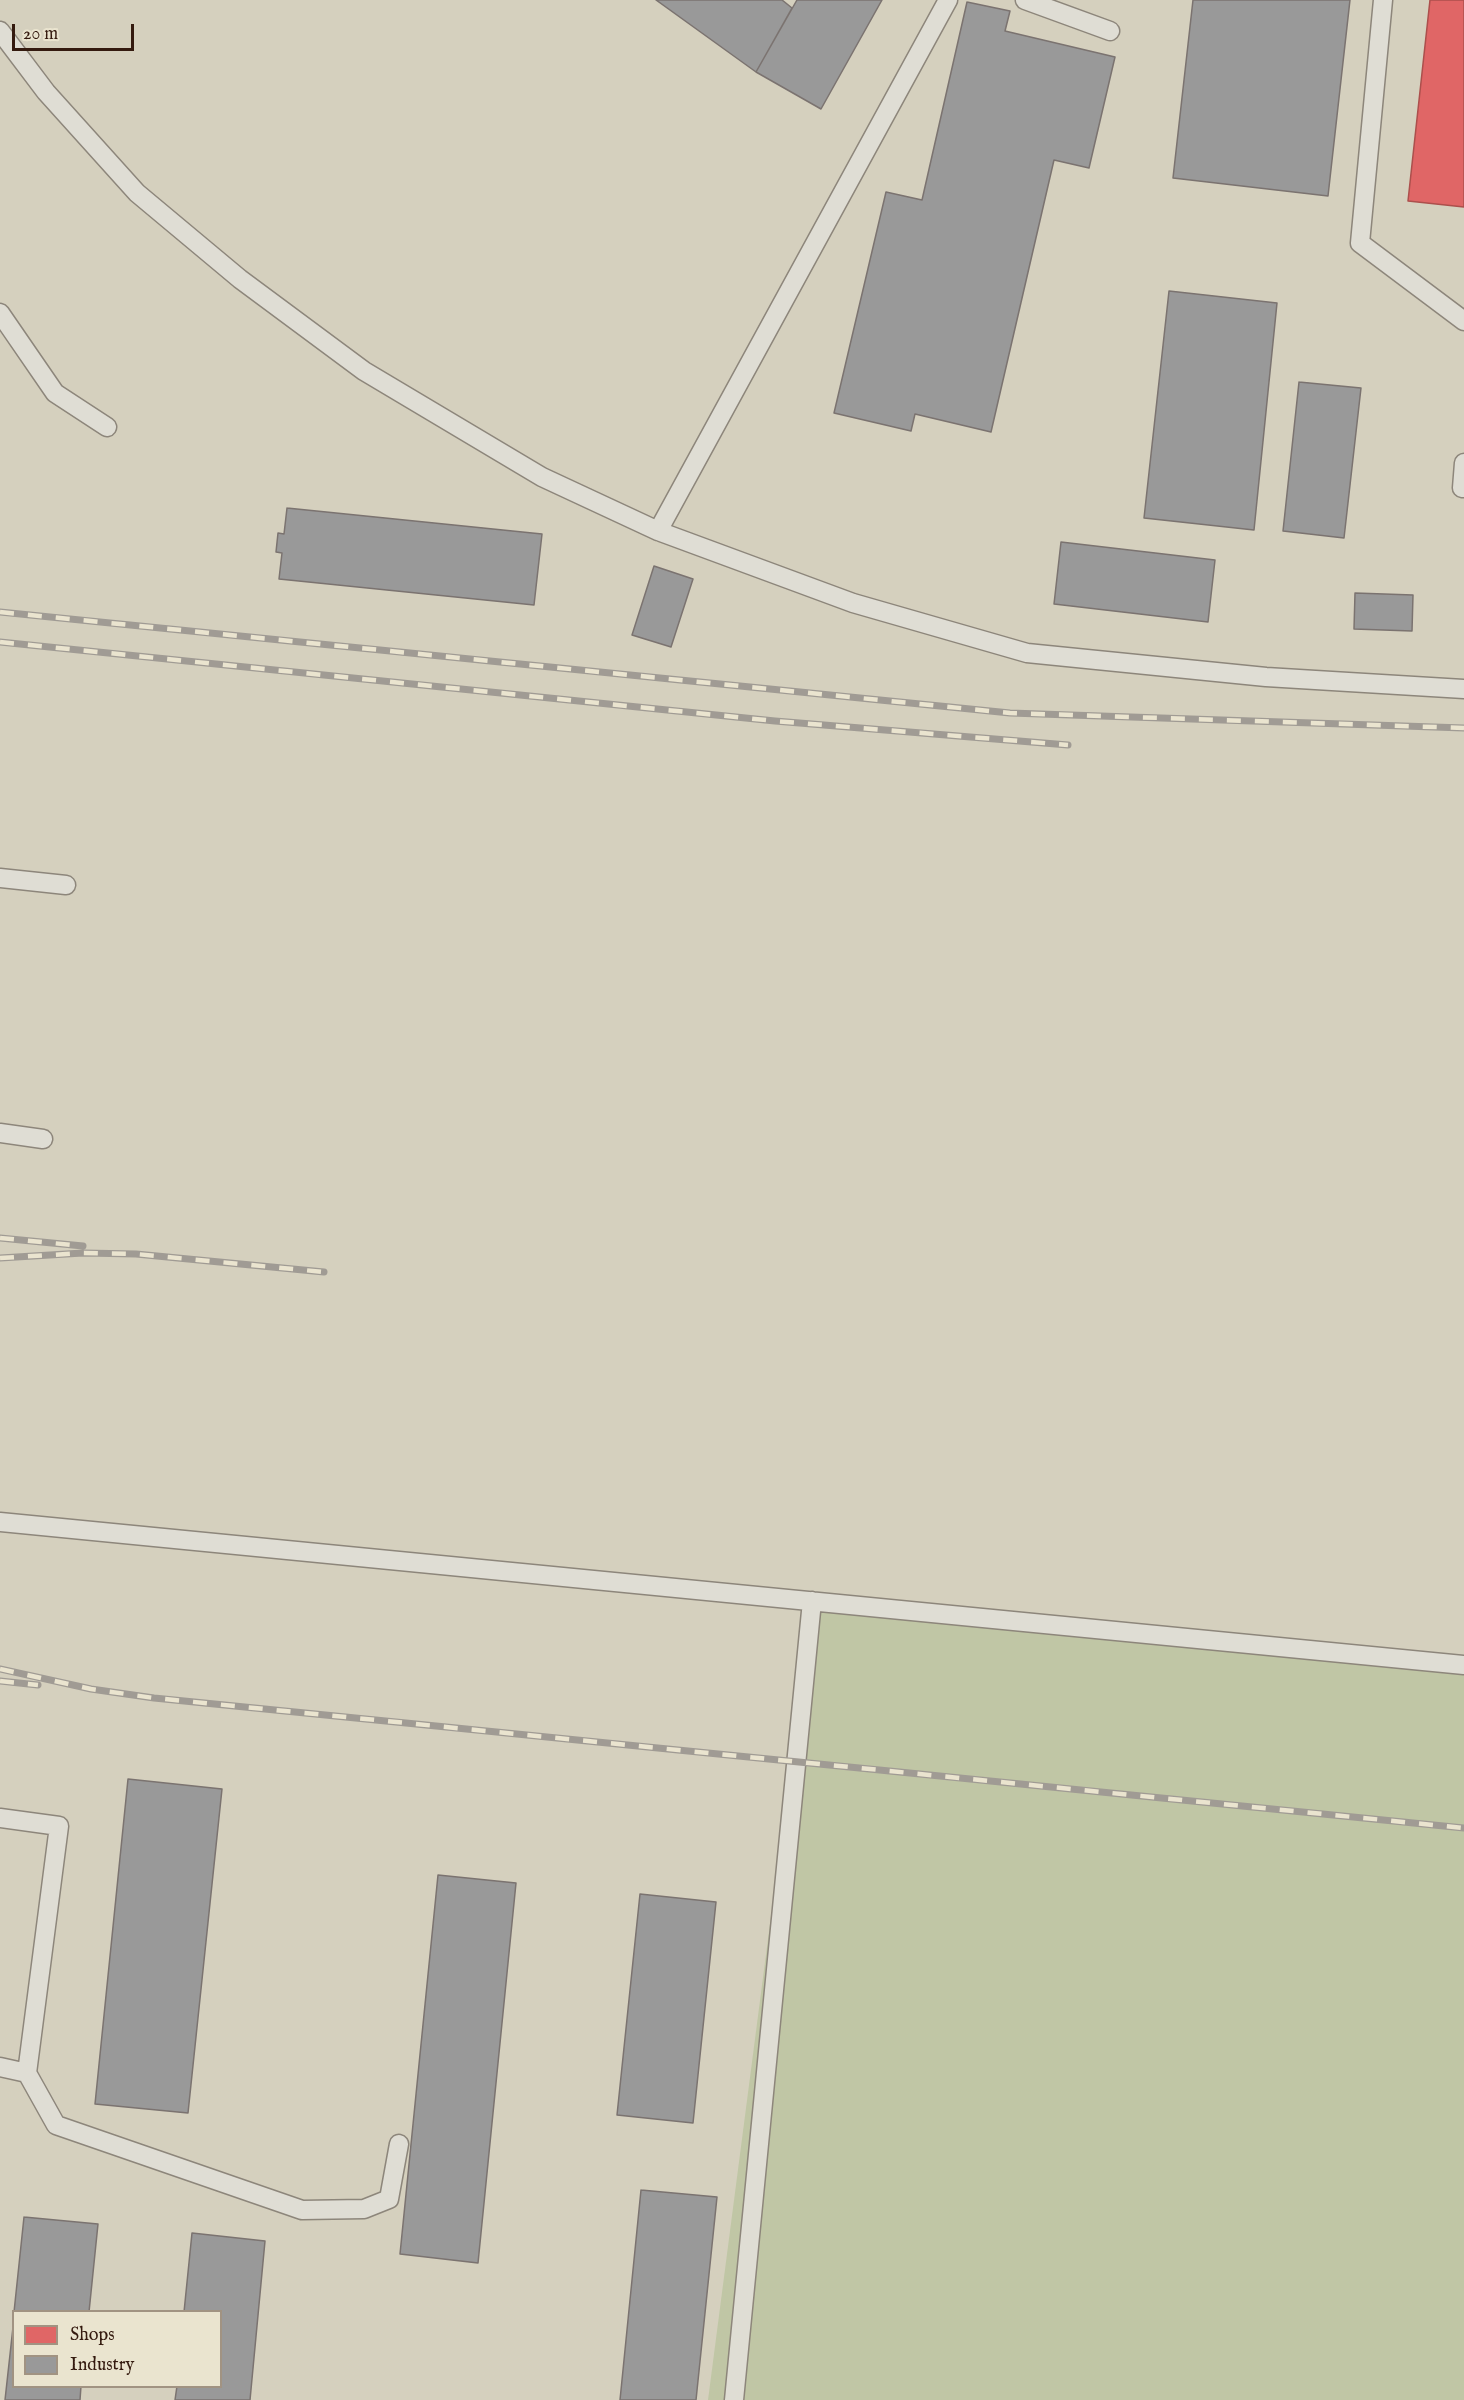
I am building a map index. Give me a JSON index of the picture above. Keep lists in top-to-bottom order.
{
  "legend": ["Shops", "Industry"],
  "scale_bar": "20 m"
}
